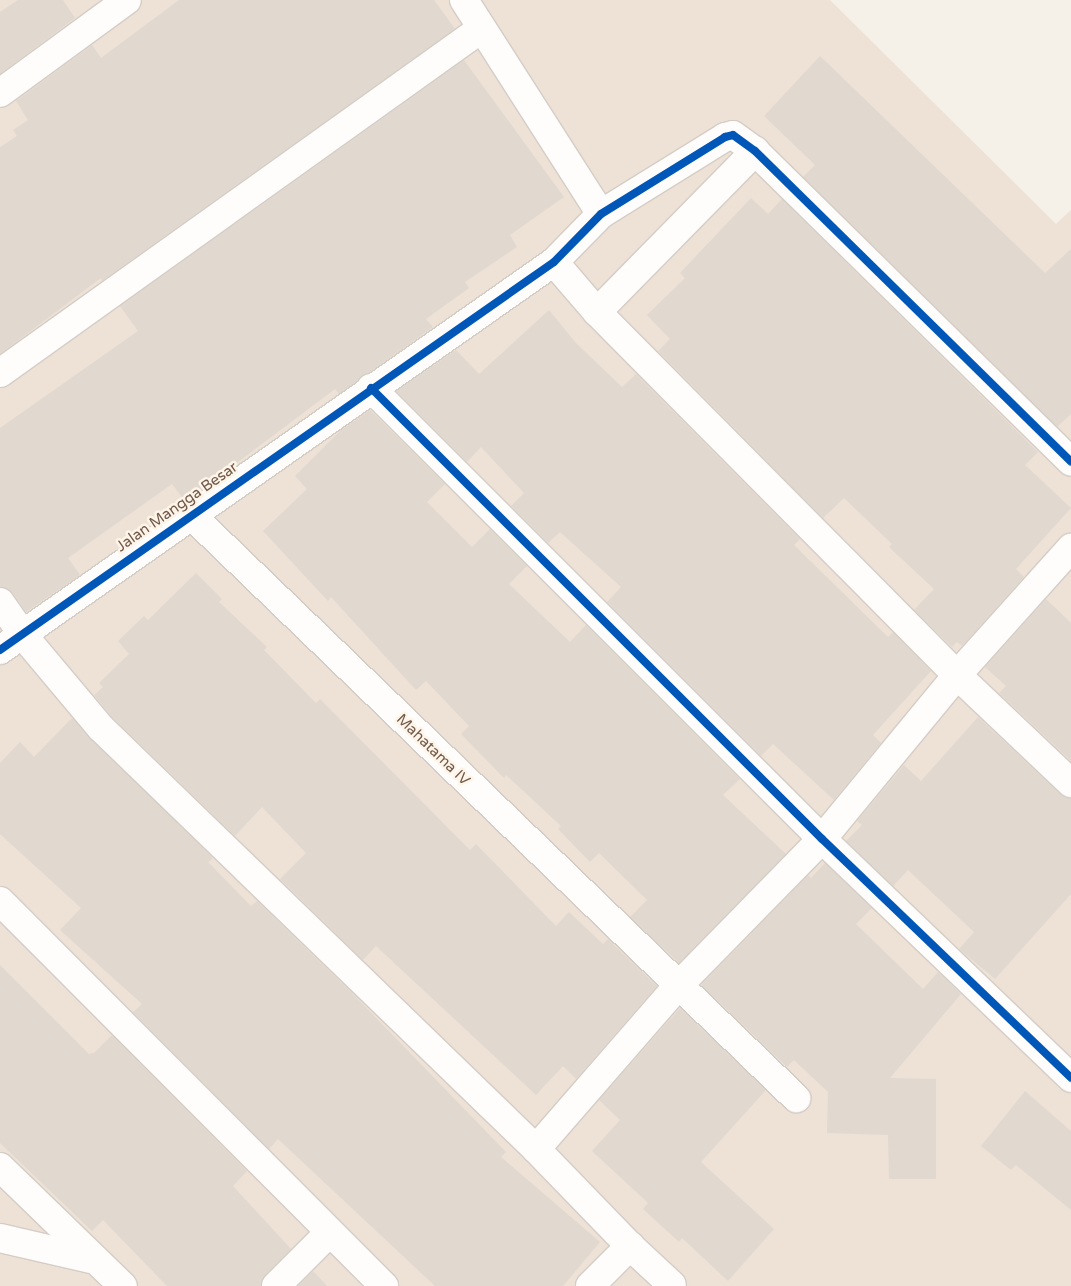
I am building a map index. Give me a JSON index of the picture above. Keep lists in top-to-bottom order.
{
  "streets": {
    "street": ["Jalan Mangga Besar", "Mahatama IV"]
  },
  "crossings": [
    ["Jalan Mangga Besar", "Mahatama IV"]
  ]
}
